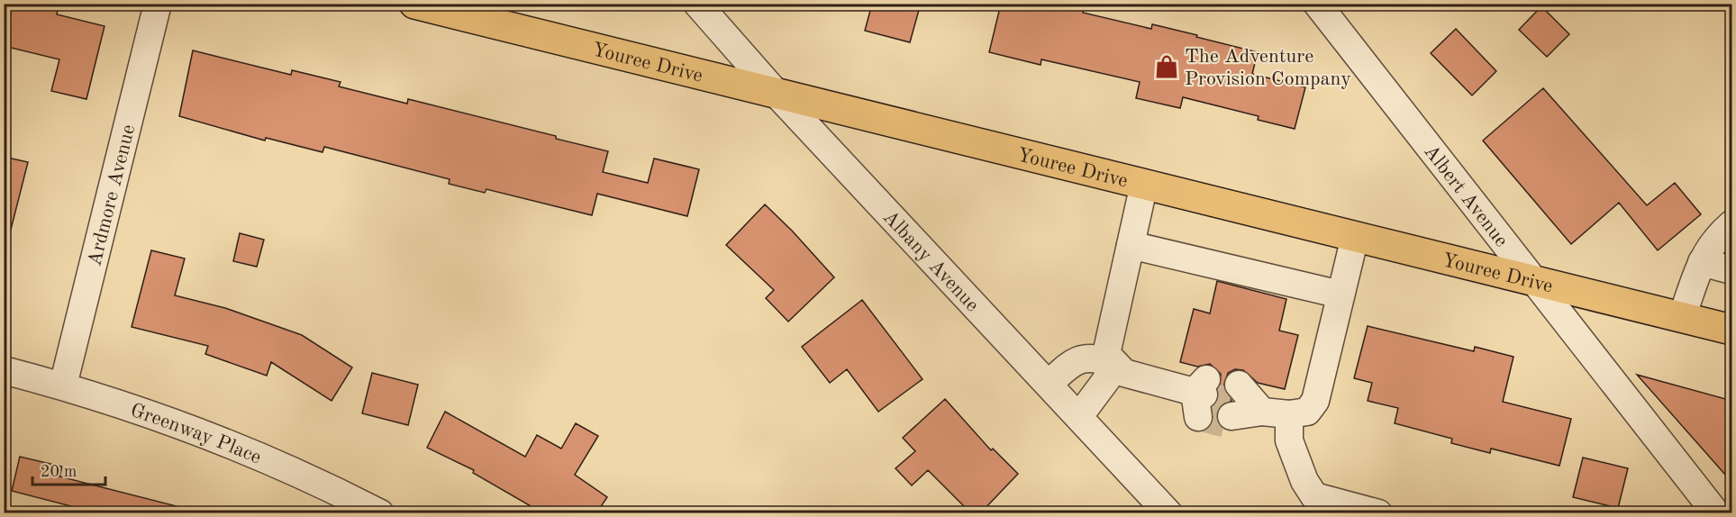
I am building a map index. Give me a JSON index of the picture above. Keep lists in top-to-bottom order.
{
  "streets": {
    "main road": ["Youree Drive"],
    "street": [
      "Ardmore Avenue",
      "Albert Avenue",
      "Albany Avenue",
      "Greenway Place"
    ]
  },
  "crossings": [
    ["Youree Drive", "Albert Avenue"],
    ["Youree Drive", "Albany Avenue"],
    ["Ardmore Avenue", "Greenway Place"]
  ],
  "places": {
    "shop": ["The Adventure Provision Company"]
  },
  "scale_bar": "20 m"
}
